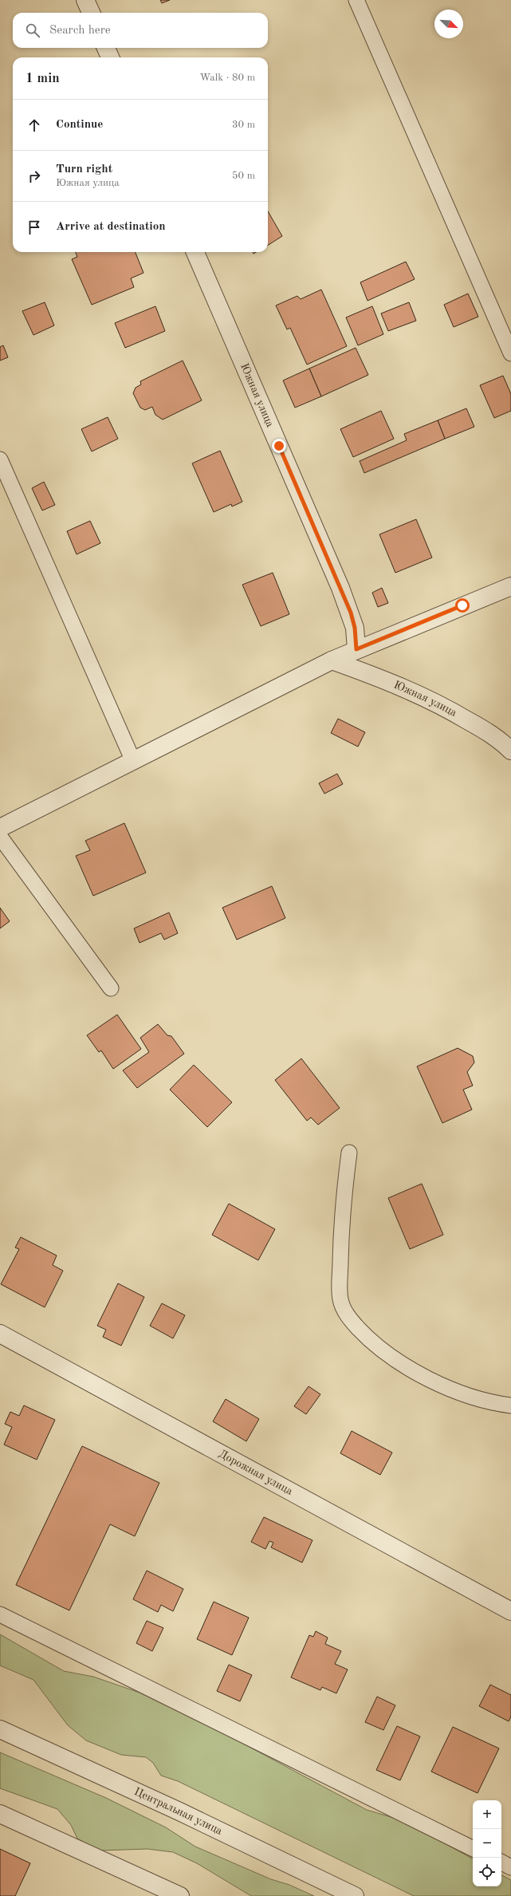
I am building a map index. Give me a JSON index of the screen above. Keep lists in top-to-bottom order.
{
  "streets": {
    "street": ["Южная улица", "Дорожная улица", "Центральная улица"]
  },
  "north": "bottom right",
  "page": {
    "search": "Search here",
    "heading": ["1 min", "Walk · 80 m"],
    "list": [
      ["Continue", "30 m"],
      ["Turn right", "Южная улица", "50 m"],
      "Arrive at destination"
    ],
    "map_buttons": ["+", "−"]
  }
}
